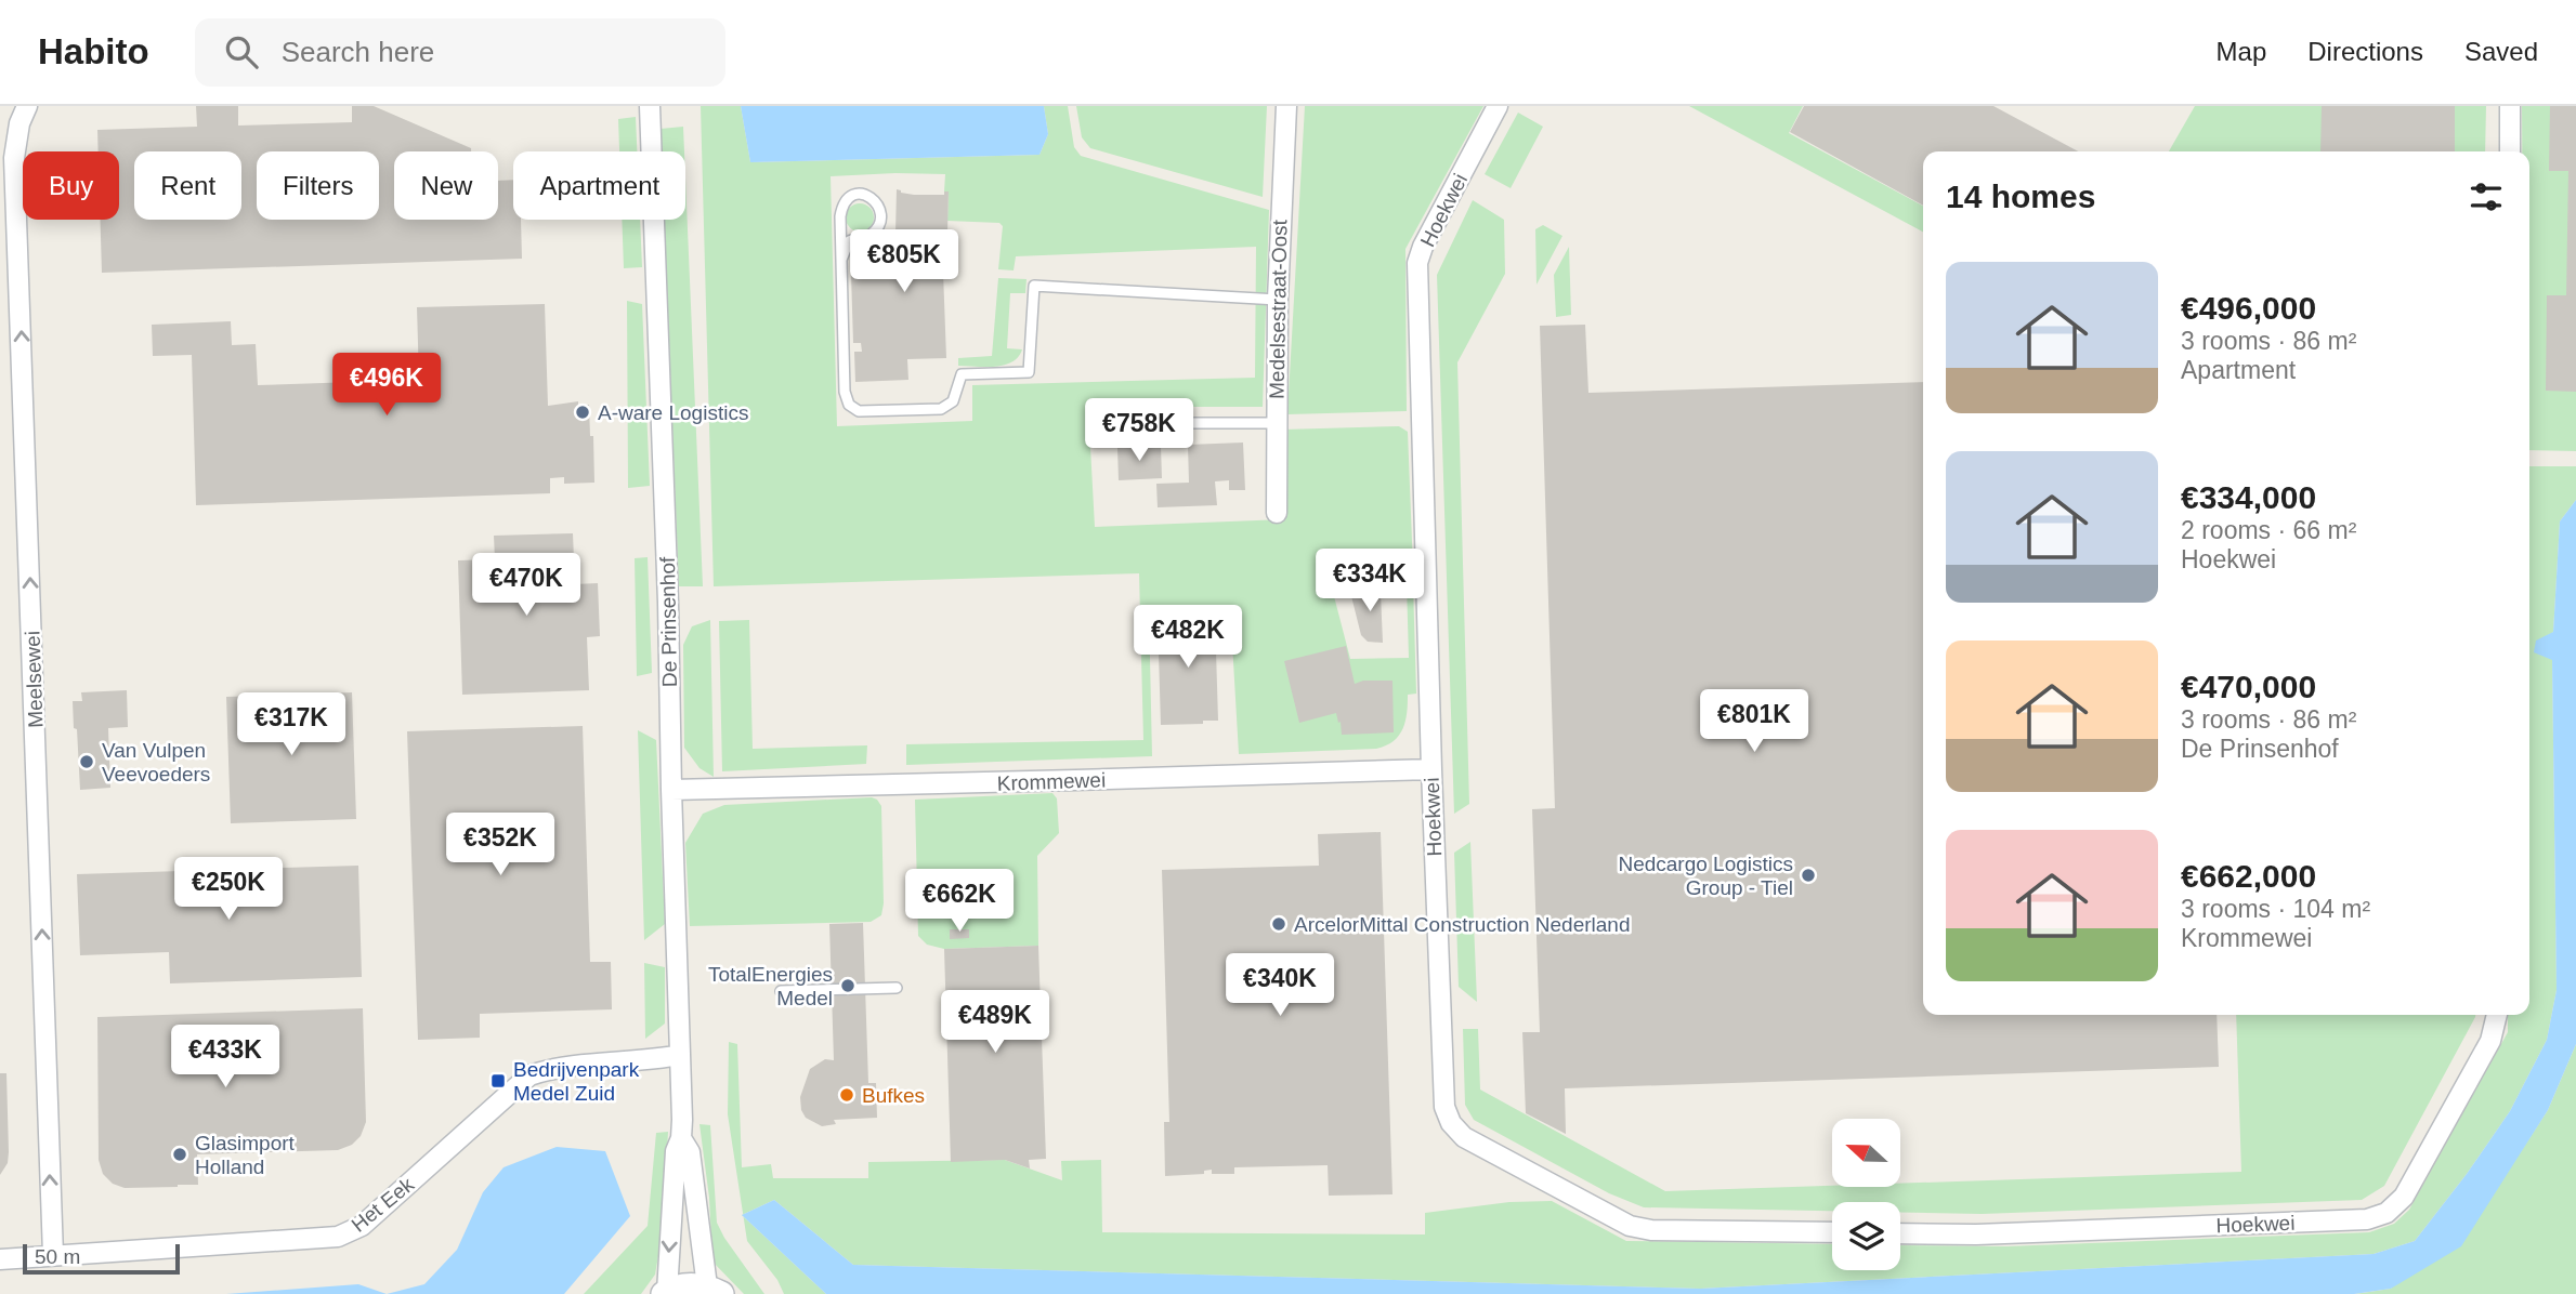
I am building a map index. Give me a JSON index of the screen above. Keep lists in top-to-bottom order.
{
  "streets": {
    "street": [
      "Hoekwei",
      "Medelsestraat-Oost",
      "De Prinsenhof",
      "Meelsewei",
      "Krommewei",
      "Het Eek"
    ]
  },
  "crossings": [
    ["Hoekwei", "Krommewei"],
    ["De Prinsenhof", "Krommewei"],
    ["De Prinsenhof", "Het Eek"],
    ["Meelsewei", "Het Eek"]
  ],
  "one_way": ["Meelsewei"],
  "places": {
    "other": [
      "A-ware Logistics",
      "Van Vulpen Veevoeders",
      "Nedcargo Logistics Group - Tiel",
      "ArcelorMittal Construction Nederland",
      "TotalEnergies Medel",
      "Bufkes",
      "Glasimport Holland"
    ],
    "transit": ["Bedrijvenpark Medel Zuid"]
  },
  "scale_bar": "50 m",
  "north": "left",
  "page": {
    "header": "Habito",
    "search": "Search here",
    "nav": ["Map", "Directions", "Saved"],
    "chip": [
      "Buy",
      "Rent",
      "Filters",
      "New",
      "Apartment"
    ],
    "heading": "14 homes",
    "price": [
      "€805K",
      "€496K",
      "€758K",
      "€334K",
      "€470K",
      "€482K",
      "€801K",
      "€317K",
      "€352K",
      "€250K",
      "€662K",
      "€340K",
      "€489K",
      "€433K"
    ],
    "list": [
      {
        "name": "€496,000",
        "note": "3 rooms · 86 m² · Apartment"
      },
      {
        "name": "€334,000",
        "note": "2 rooms · 66 m² · Hoekwei"
      },
      {
        "name": "€470,000",
        "note": "3 rooms · 86 m² · De Prinsenhof"
      },
      {
        "name": "€662,000",
        "note": "3 rooms · 104 m² · Krommewei"
      }
    ],
    "scale": "50 m"
  }
}
